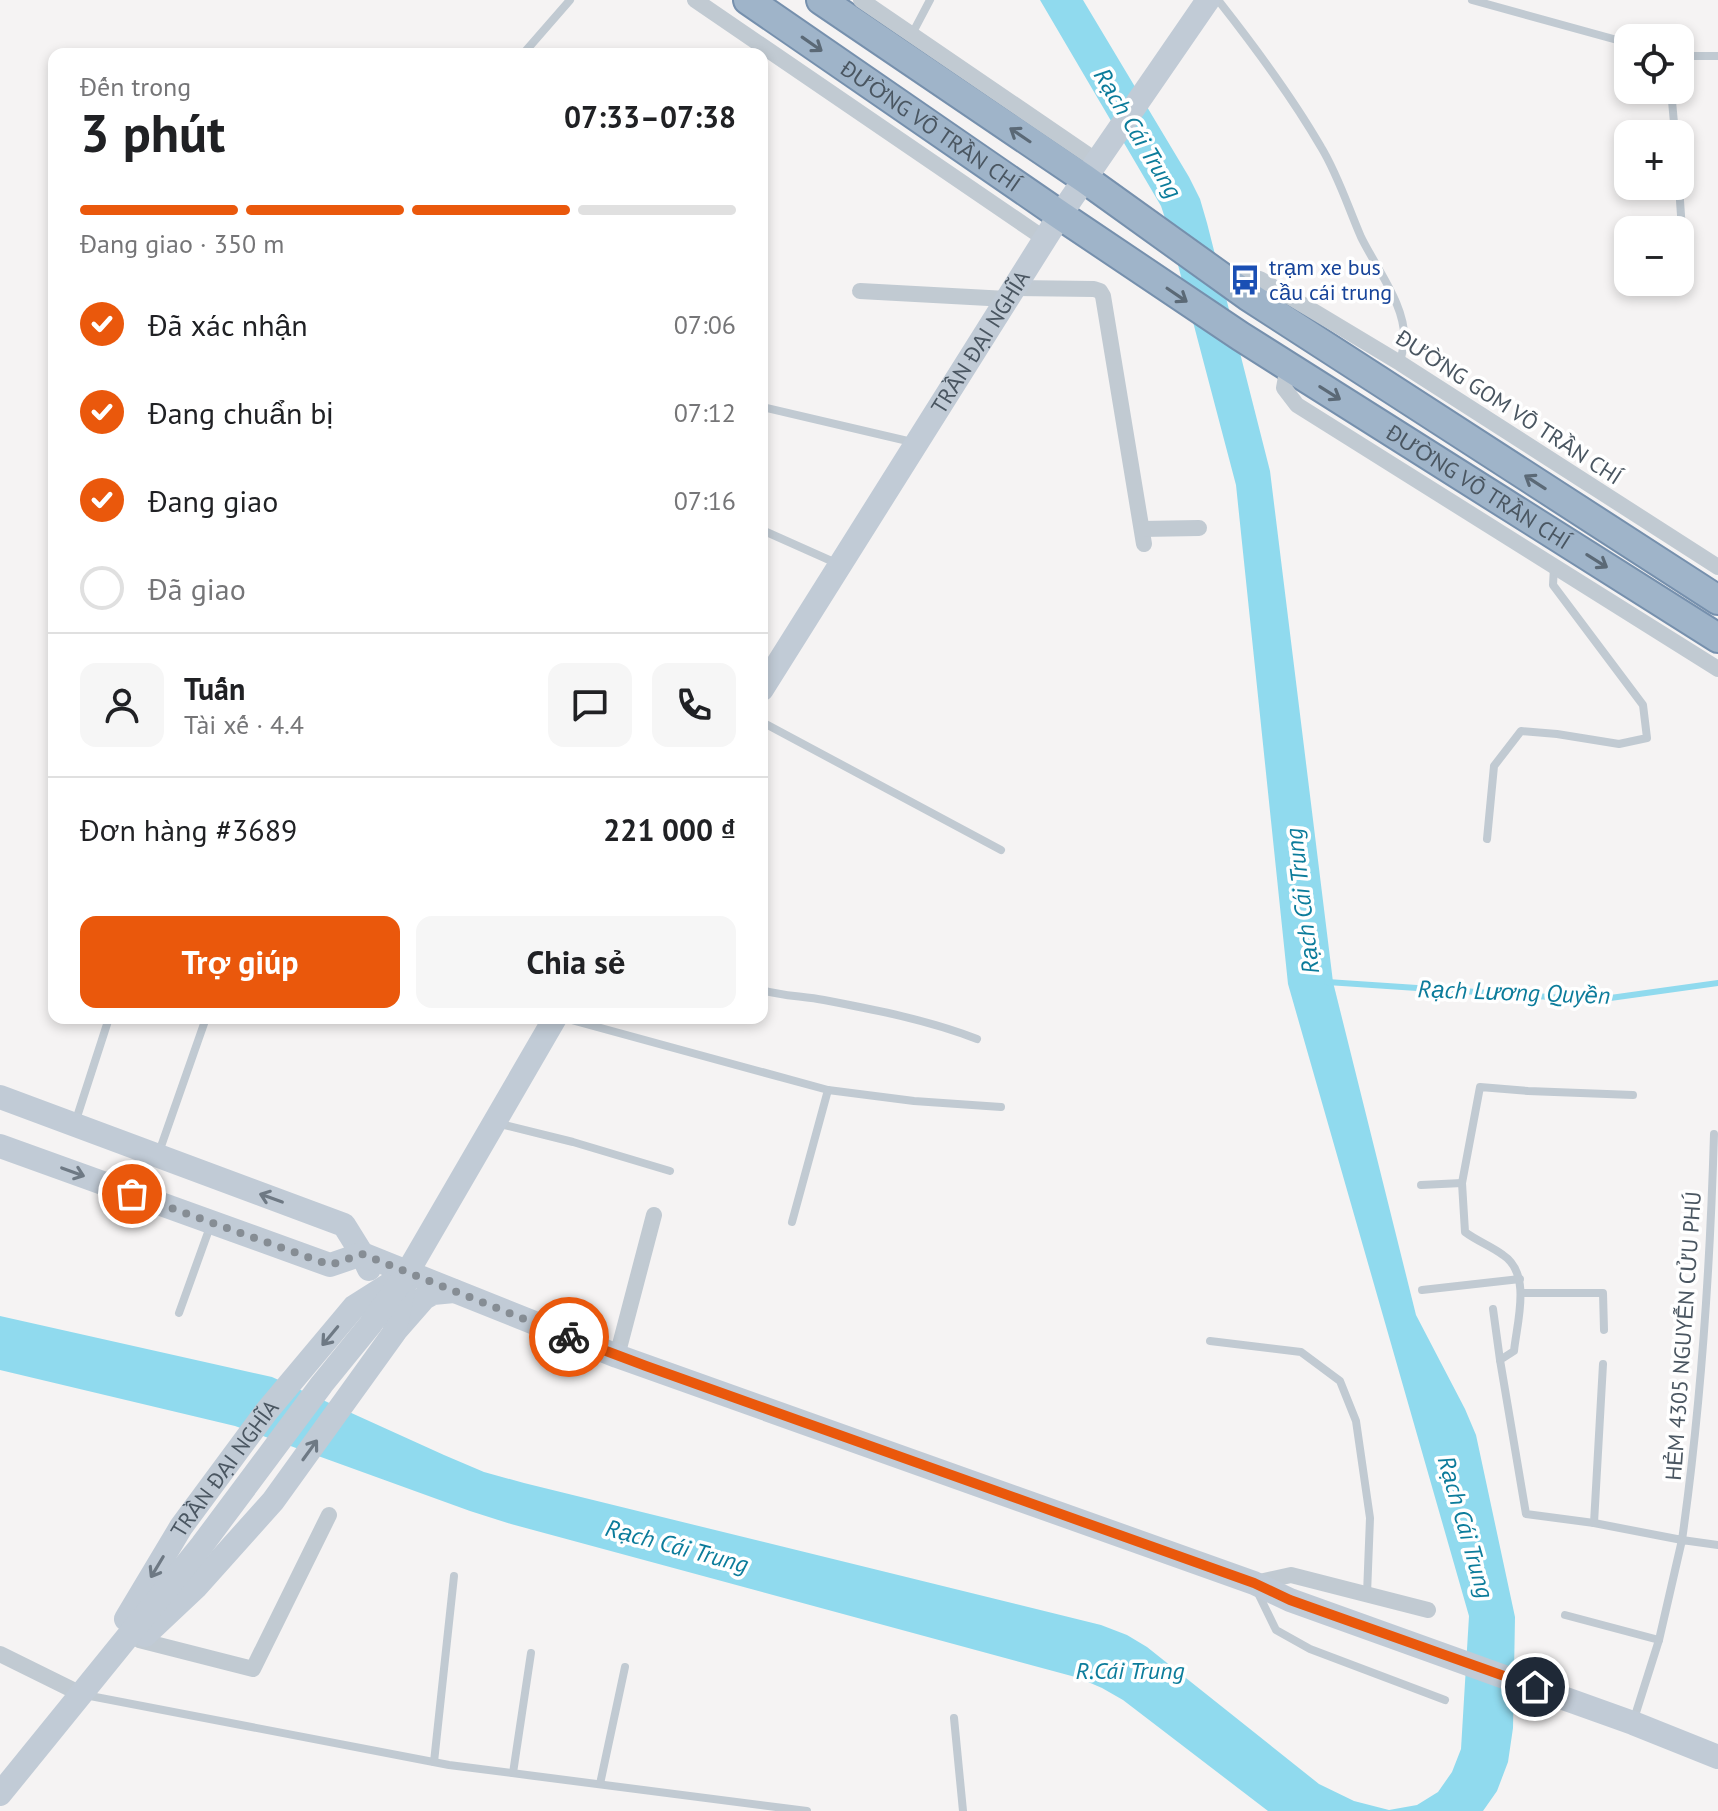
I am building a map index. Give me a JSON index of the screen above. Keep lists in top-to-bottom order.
{
  "streets": {
    "highway": ["ĐƯỜNG VÕ TRẦN CHÍ"],
    "main road": ["TRẦN ĐẠI NGHĨA"],
    "street": ["ĐƯỜNG GOM VÕ TRẦN CHÍ"],
    "lane": ["HẺM 4305 NGUYỄN CỬU PHÚ"]
  },
  "crossings": [
    ["ĐƯỜNG VÕ TRẦN CHÍ", "TRẦN ĐẠI NGHĨA"],
    ["ĐƯỜNG VÕ TRẦN CHÍ", "ĐƯỜNG GOM VÕ TRẦN CHÍ"]
  ],
  "water": ["Rạch Cái Trung", "Rạch Lương Quyền", "R.Cái Trung"],
  "places": {
    "bus stop": ["trạm xe bus cầu cái trung"]
  },
  "page": {
    "map_buttons": ["+", "−"],
    "heading": ["3 phút", "Đến trong", "07:33–07:38"],
    "panel": [
      "Tuấn",
      "Tài xế · 4.4",
      "Đơn hàng #3689",
      "221 000 ₫"
    ],
    "bar": "Đang giao · 350 m",
    "list": [
      ["Đã xác nhận", "07:06"],
      ["Đang chuẩn bị", "07:12"],
      ["Đang giao", "07:16"],
      "Đã giao"
    ],
    "buttons": ["Trợ giúp", "Chia sẻ"]
  }
}
